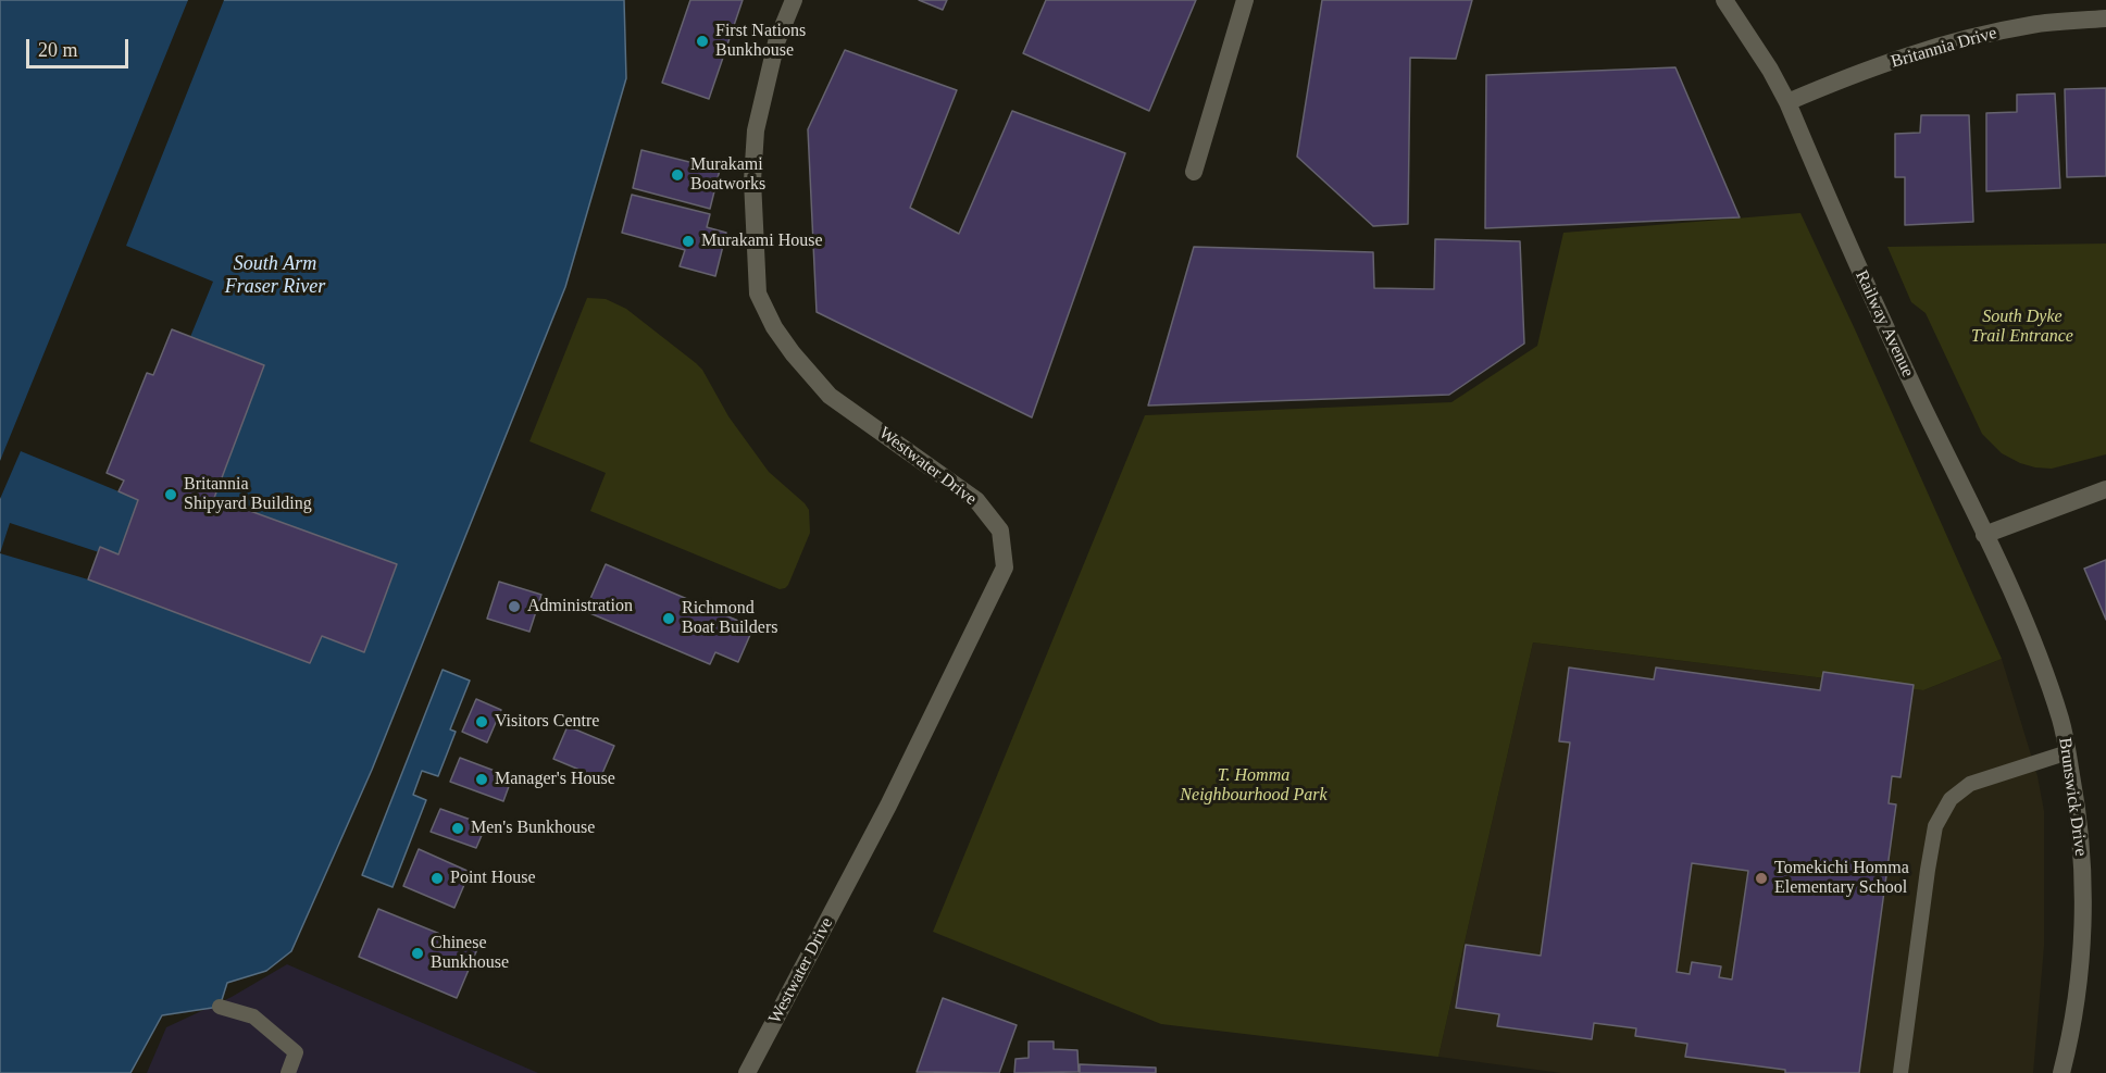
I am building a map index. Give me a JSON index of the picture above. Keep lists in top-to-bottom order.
{
  "streets": {
    "street": [
      "Britannia Drive",
      "Railway Avenue",
      "Westwater Drive",
      "Brunswick Drive"
    ]
  },
  "crossings": [
    ["Britannia Drive", "Railway Avenue"],
    ["Railway Avenue", "Brunswick Drive"]
  ],
  "water": ["South Arm Fraser River"],
  "parks": ["South Dyke Trail Entrance", "T. Homma Neighbourhood Park"],
  "places": [
    "First Nations Bunkhouse",
    "Murakami Boatworks",
    "Murakami House",
    "Britannia Shipyard Building",
    "Administration",
    "Richmond Boat Builders",
    "Visitors Centre",
    "Manager's House",
    "Men's Bunkhouse",
    "Point House",
    "Tomekichi Homma Elementary School",
    "Chinese Bunkhouse"
  ],
  "scale_bar": "20 m"
}
